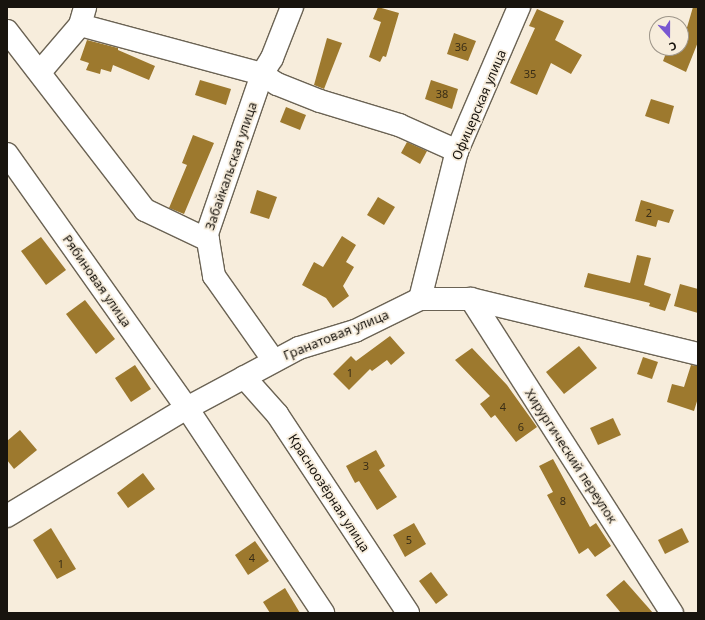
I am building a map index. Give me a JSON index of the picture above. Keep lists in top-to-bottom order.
{
  "streets": {
    "street": [
      "Офицерская улица",
      "Забайкальская улица",
      "Рябиновая улица",
      "Гранатовая улица",
      "Хирургический переулок",
      "Красноозёрная улица"
    ]
  },
  "crossings": [
    ["Офицерская улица", "Гранатовая улица"],
    ["Забайкальская улица", "Гранатовая улица"],
    ["Рябиновая улица", "Гранатовая улица"],
    ["Гранатовая улица", "Хирургический переулок"],
    ["Гранатовая улица", "Красноозёрная улица"]
  ],
  "house_numbers": [
    "36",
    "35",
    "38",
    "2",
    "1",
    "4",
    "6",
    "3",
    "8",
    "5",
    "4",
    "1"
  ],
  "north": "bottom"
}
